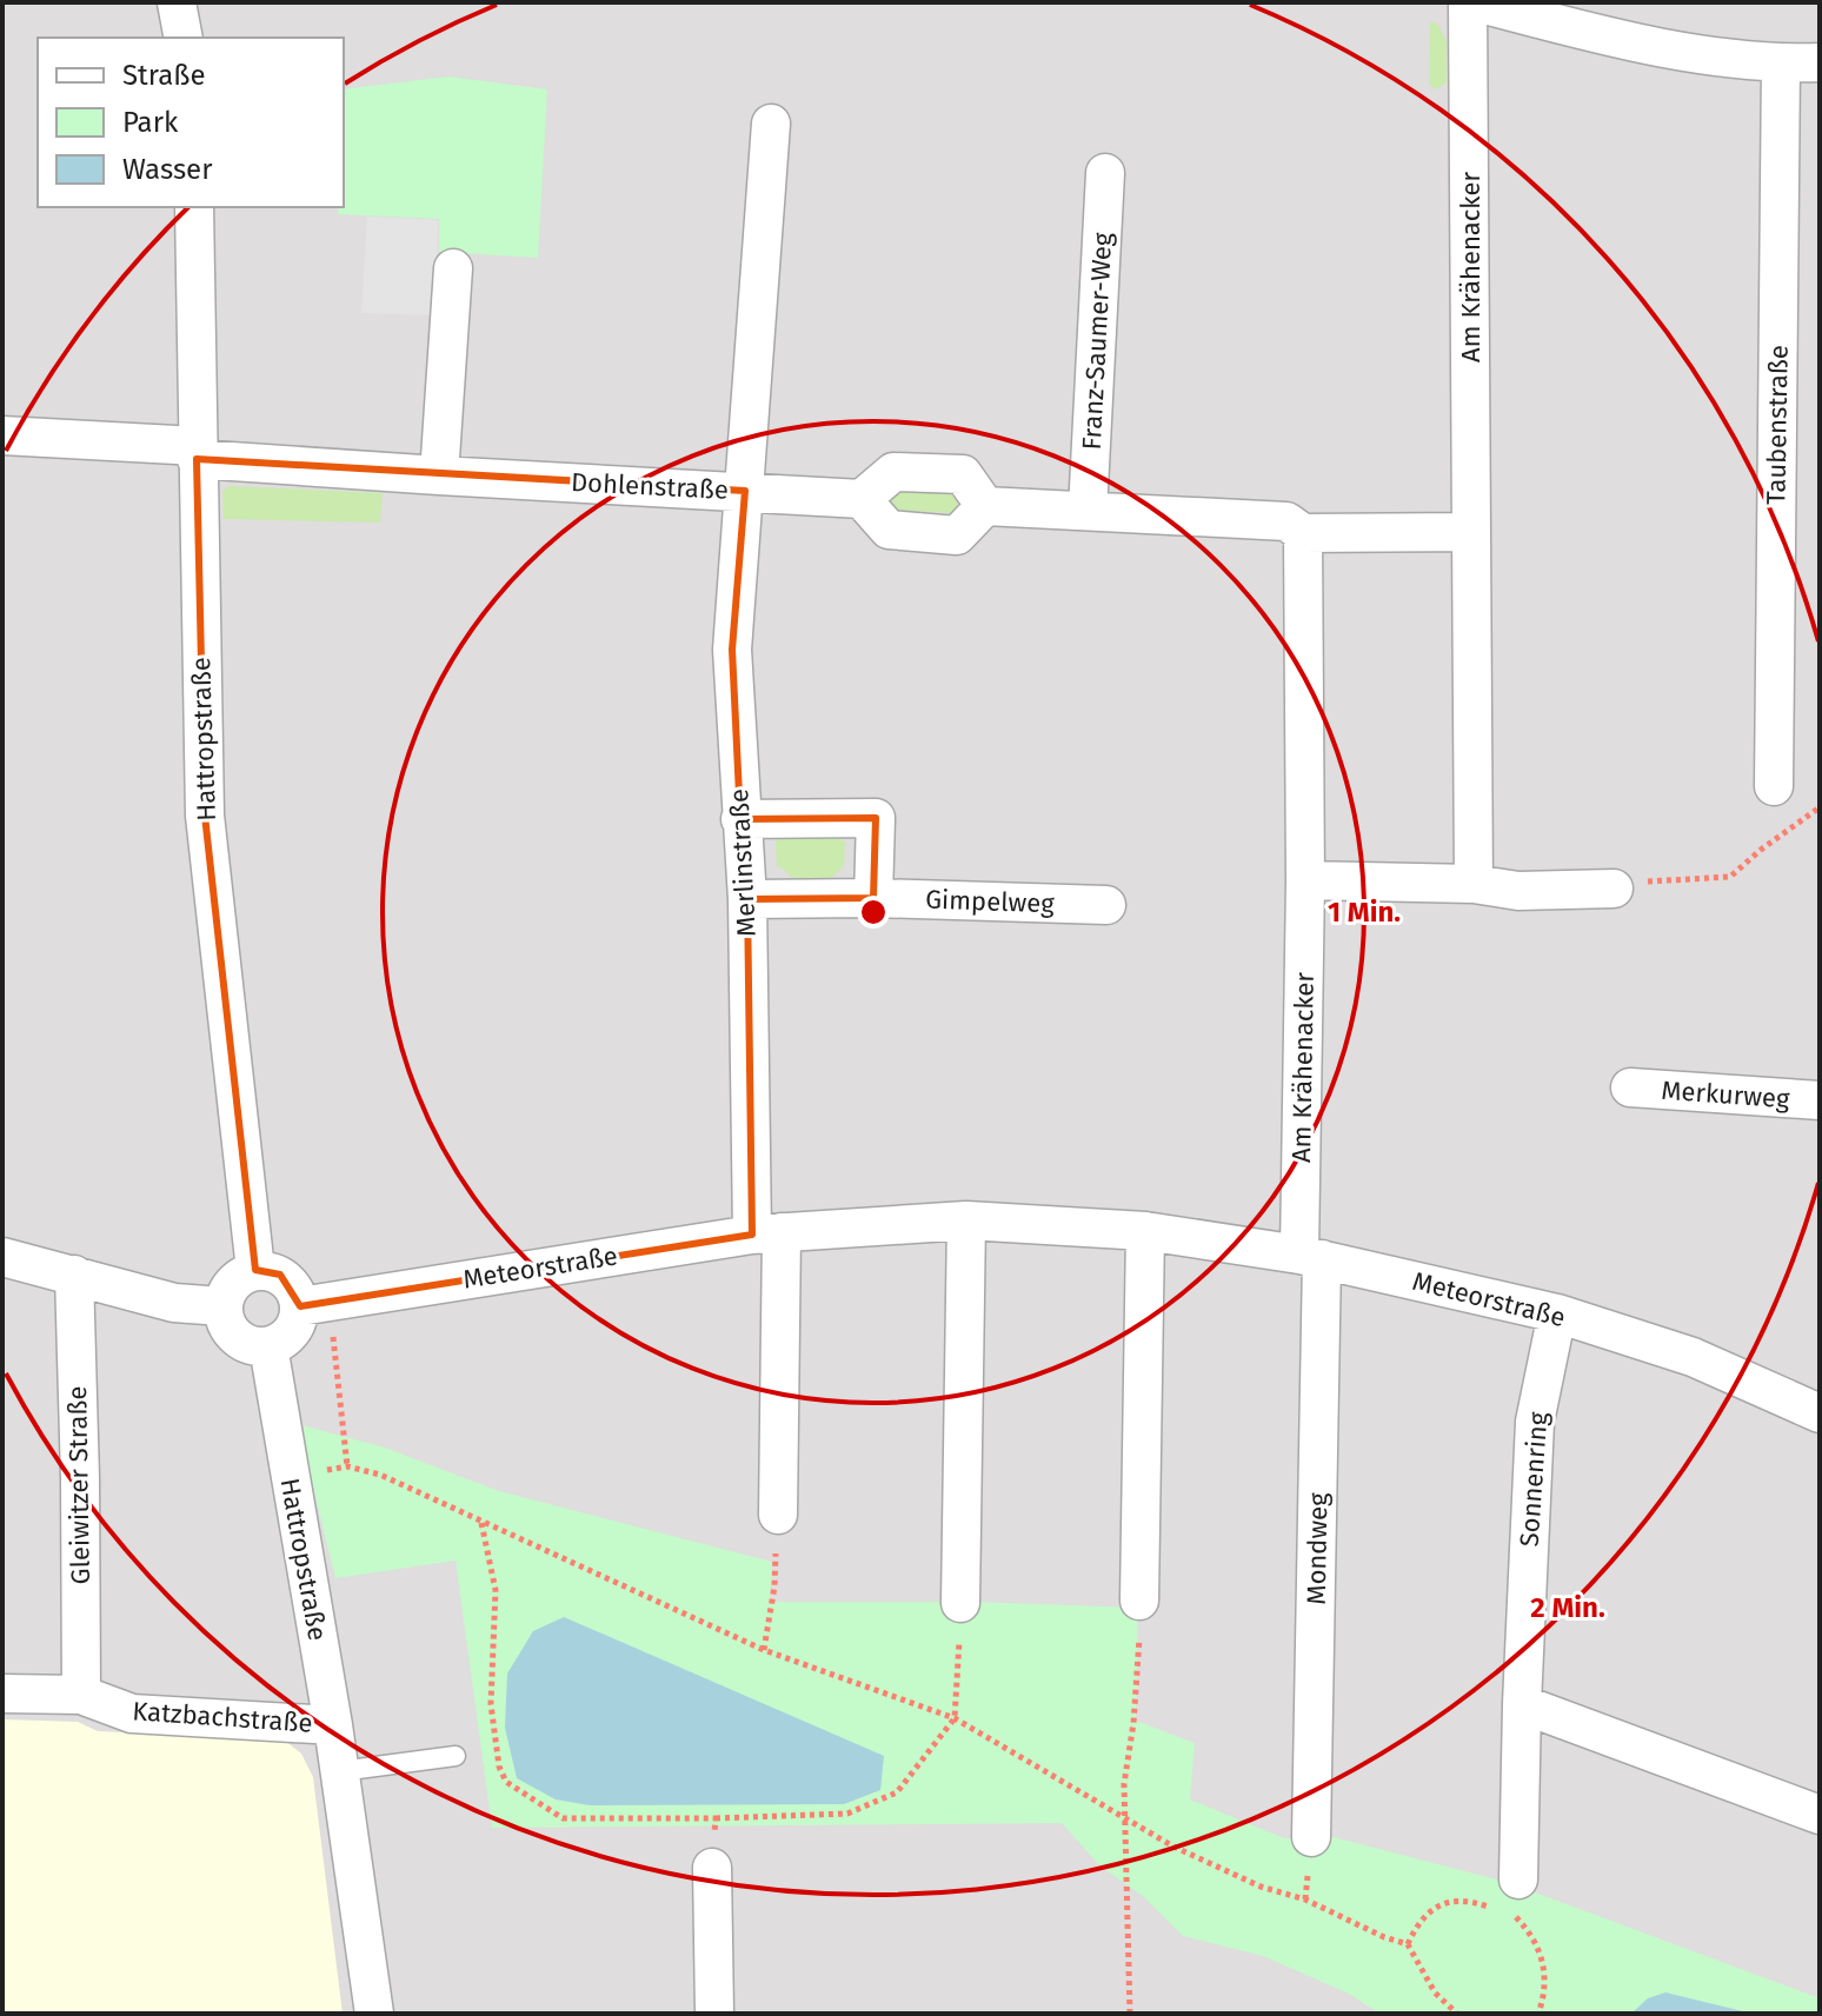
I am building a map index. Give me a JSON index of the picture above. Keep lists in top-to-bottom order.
{
  "streets": {
    "street": [
      "Am Krähenacker",
      "Franz-Saumer-Weg",
      "Taubenstraße",
      "Dohlenstraße",
      "Hattropstraße",
      "Merlinstraße",
      "Gimpelweg",
      "Merkurweg",
      "Meteorstraße",
      "Sonnenring",
      "Gleiwitzer Straße",
      "Mondweg",
      "Katzbachstraße"
    ]
  },
  "crossings": [
    ["Am Krähenacker", "Meteorstraße"],
    ["Am Krähenacker", "Mondweg"],
    ["Dohlenstraße", "Hattropstraße"],
    ["Dohlenstraße", "Merlinstraße"],
    ["Hattropstraße", "Meteorstraße"],
    ["Hattropstraße", "Katzbachstraße"],
    ["Merlinstraße", "Gimpelweg"],
    ["Merlinstraße", "Meteorstraße"],
    ["Meteorstraße", "Sonnenring"],
    ["Meteorstraße", "Mondweg"],
    ["Gleiwitzer Straße", "Katzbachstraße"]
  ],
  "legend": ["Straße", "Park", "Wasser"],
  "rings": ["1 Min.", "2 Min."]
}
